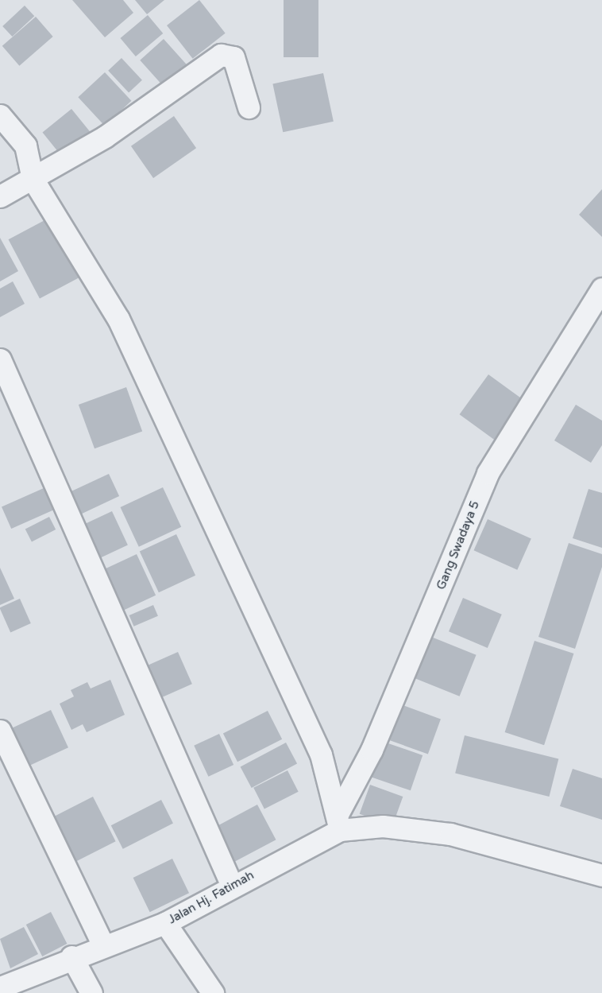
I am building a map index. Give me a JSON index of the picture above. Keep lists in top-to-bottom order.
{
  "streets": {
    "street": ["Gang Swadaya 5", "Jalan Hj. Fatimah"]
  },
  "crossings": [
    ["Gang Swadaya 5", "Jalan Hj. Fatimah"]
  ]
}
